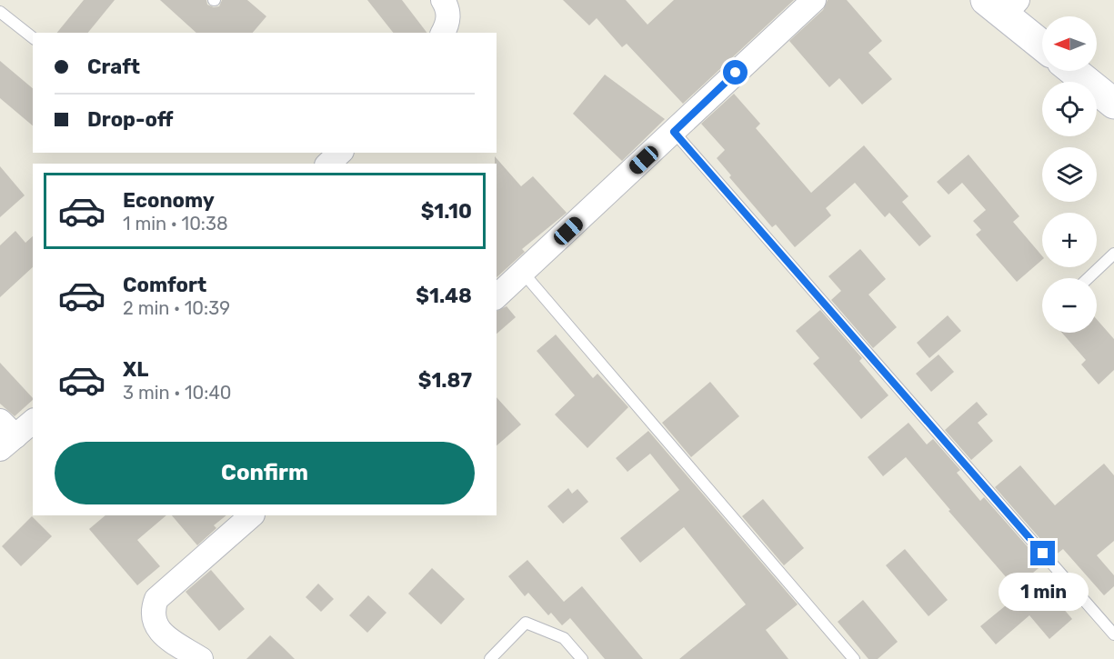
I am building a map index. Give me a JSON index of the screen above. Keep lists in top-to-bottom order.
{
  "north": "left",
  "page": {
    "map_buttons": ["+", "−"],
    "banner": ["Craft", "Drop-off"],
    "list": [
      {
        "name": "Economy",
        "note": "1 min · 10:38",
        "value": "$1.10"
      },
      {
        "name": "Comfort",
        "note": "2 min · 10:39",
        "value": "$1.48"
      },
      {
        "name": "XL",
        "note": "3 min · 10:40",
        "value": "$1.87"
      }
    ],
    "buttons": "Confirm",
    "bubble": "1 min"
  }
}
